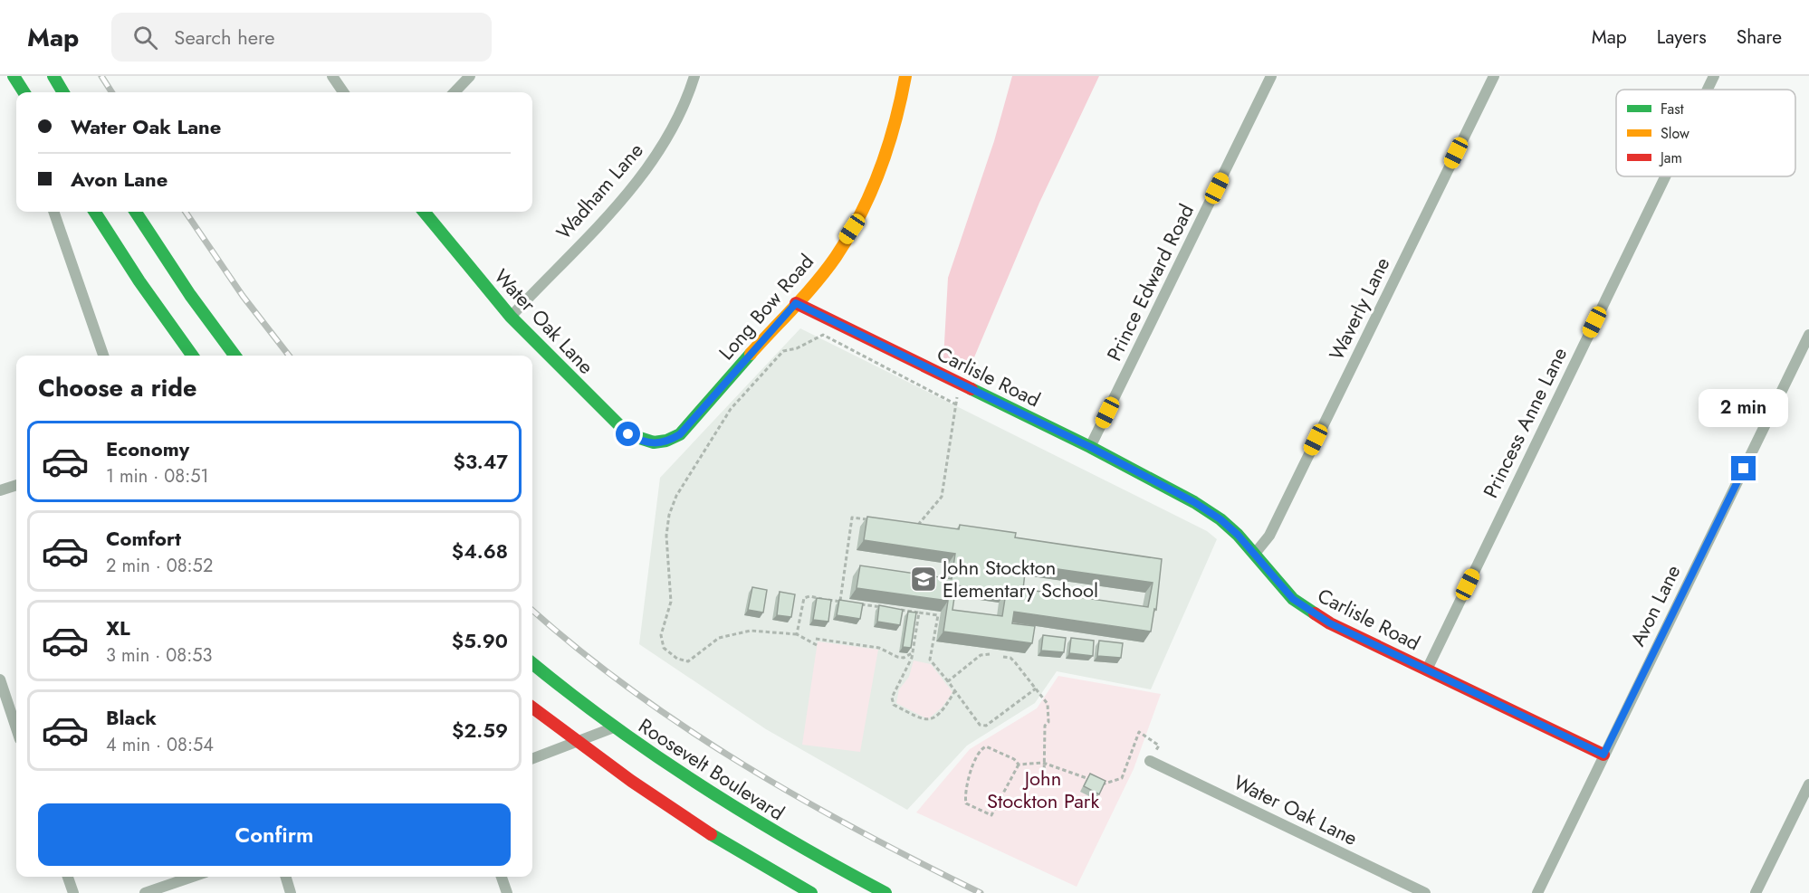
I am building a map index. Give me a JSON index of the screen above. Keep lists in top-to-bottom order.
{
  "streets": {
    "main road": [
      "Long Bow Road",
      "Water Oak Lane",
      "Carlisle Road",
      "Roosevelt Boulevard"
    ],
    "street": [
      "Wadham Lane",
      "Prince Edward Road",
      "Waverly Lane",
      "Princess Anne Lane",
      "Avon Lane"
    ]
  },
  "crossings": [
    ["Wadham Lane", "Water Oak Lane"],
    ["Prince Edward Road", "Carlisle Road"],
    ["Long Bow Road", "Water Oak Lane"],
    ["Long Bow Road", "Carlisle Road"],
    ["Waverly Lane", "Carlisle Road"],
    ["Carlisle Road", "Princess Anne Lane"],
    ["Carlisle Road", "Avon Lane"]
  ],
  "parks": ["John Stockton Park"],
  "places": {
    "school or university": ["John Stockton Elementary School"]
  },
  "legend": ["Fast", "Slow", "Jam"],
  "page": {
    "header": "Map",
    "search": "Search here",
    "nav": ["Map", "Layers", "Share"],
    "banner": ["Water Oak Lane", "Avon Lane"],
    "heading": "Choose a ride",
    "bubble": "2 min",
    "list": [
      {
        "name": "Economy",
        "note": "1 min · 08:51",
        "value": "$3.47"
      },
      {
        "name": "Comfort",
        "note": "2 min · 08:52",
        "value": "$4.68"
      },
      {
        "name": "XL",
        "note": "3 min · 08:53",
        "value": "$5.90"
      },
      {
        "name": "Black",
        "note": "4 min · 08:54",
        "value": "$2.59"
      }
    ],
    "buttons": "Confirm"
  }
}
